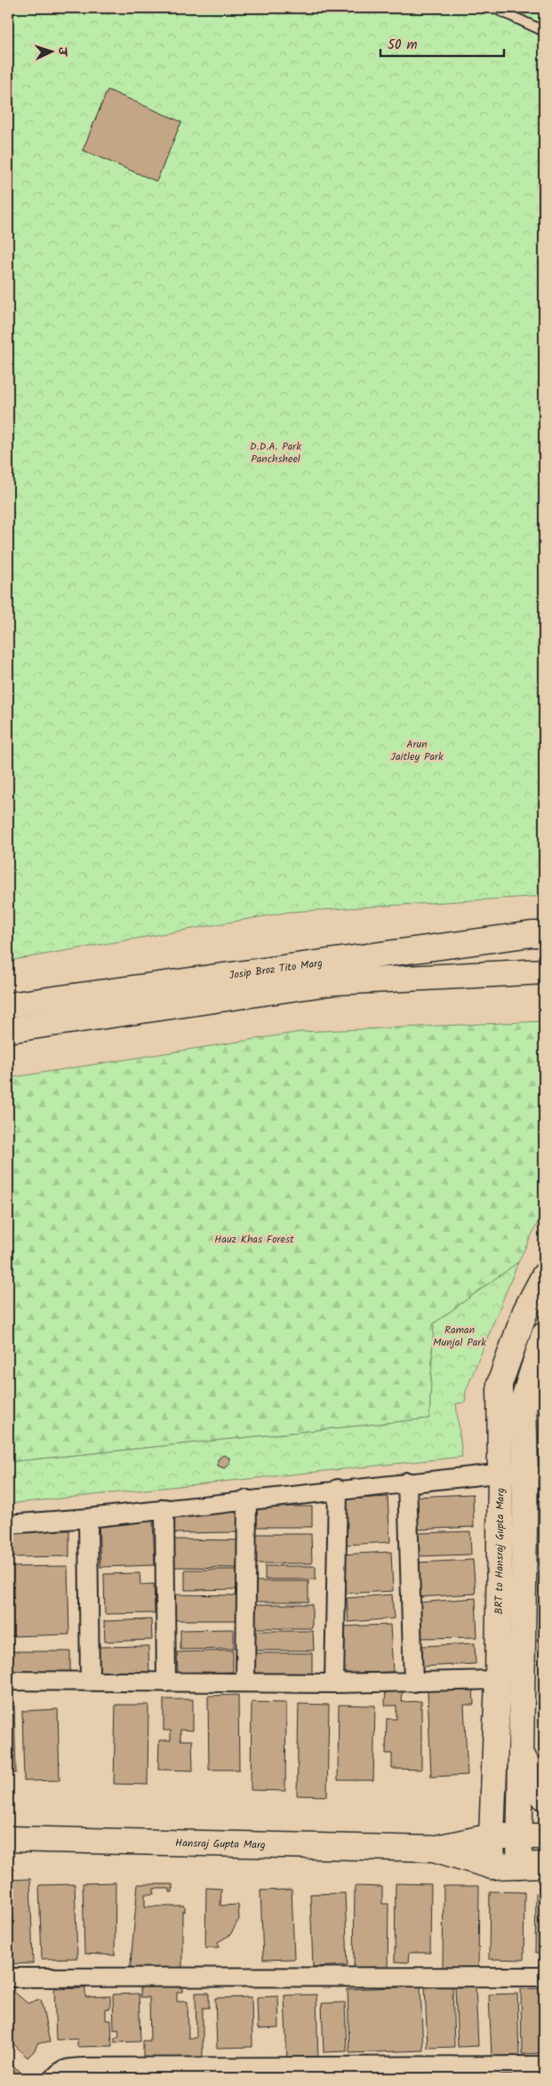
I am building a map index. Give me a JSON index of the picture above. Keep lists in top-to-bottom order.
{
  "streets": {
    "street": ["Josip Broz Tito Marg", "BRT to Hansraj Gupta Marg", "Hansraj Gupta Marg"]
  },
  "crossings": [
    ["BRT to Hansraj Gupta Marg", "Hansraj Gupta Marg"]
  ],
  "parks": [
    "D.D.A. Park Panchsheel",
    "Arun Jaitley Park",
    "Hauz Khas Forest",
    "Raman Munjal Park"
  ],
  "scale_bar": "50 m",
  "north": "right"
}
